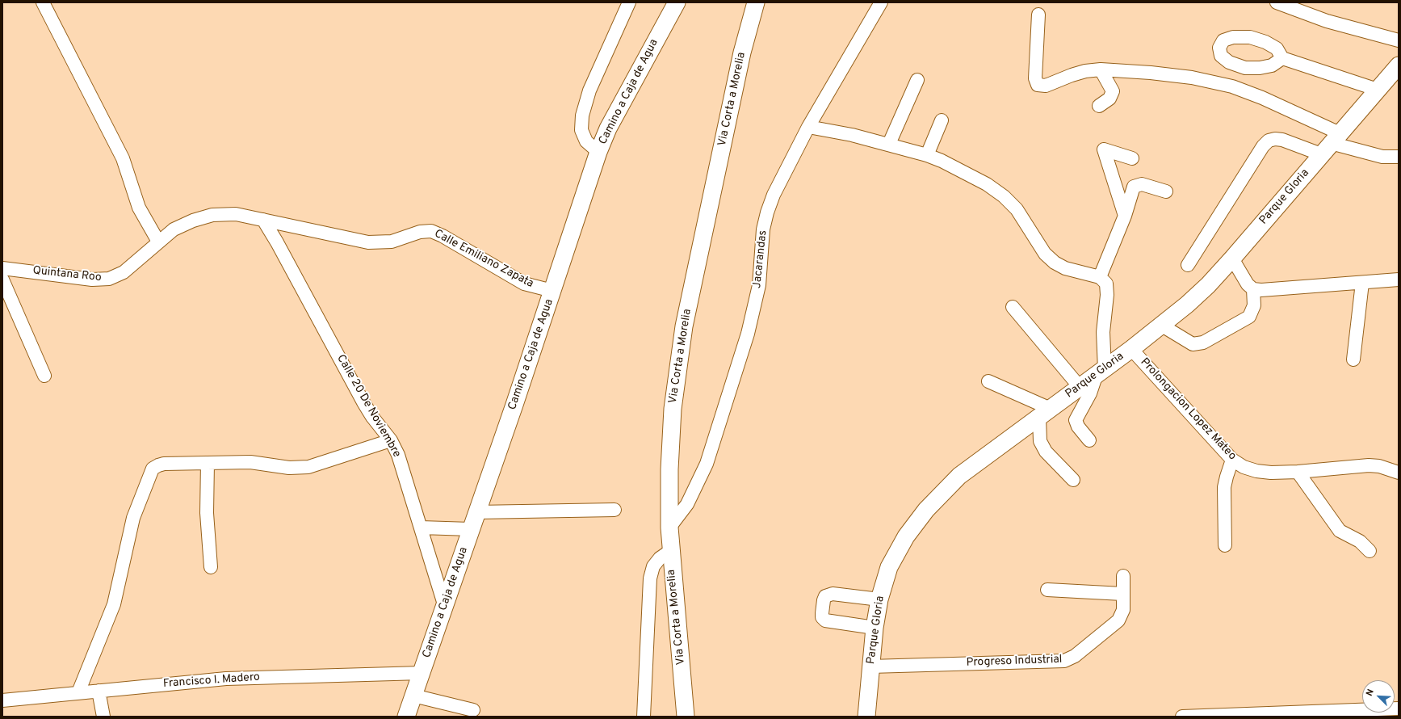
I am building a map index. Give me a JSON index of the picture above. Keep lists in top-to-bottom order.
{
  "streets": {
    "main road": ["Camino a Caja de Agua", "Via Corta a Morelia", "Parque Gloria"],
    "street": [
      "Calle Emiliano Zapata",
      "Jacarandas",
      "Quintana Roo",
      "Calle 20 De Noviembre",
      "Prolongacion Lopez Mateo",
      "Progreso Industrial",
      "Francisco I. Madero"
    ]
  },
  "crossings": [
    ["Camino a Caja de Agua", "Calle Emiliano Zapata"],
    ["Camino a Caja de Agua", "Calle 20 De Noviembre"],
    ["Camino a Caja de Agua", "Francisco I. Madero"],
    ["Via Corta a Morelia", "Jacarandas"],
    ["Parque Gloria", "Prolongacion Lopez Mateo"],
    ["Parque Gloria", "Progreso Industrial"],
    ["Calle Emiliano Zapata", "Quintana Roo"],
    ["Calle Emiliano Zapata", "Calle 20 De Noviembre"]
  ],
  "north": "top left"
}
